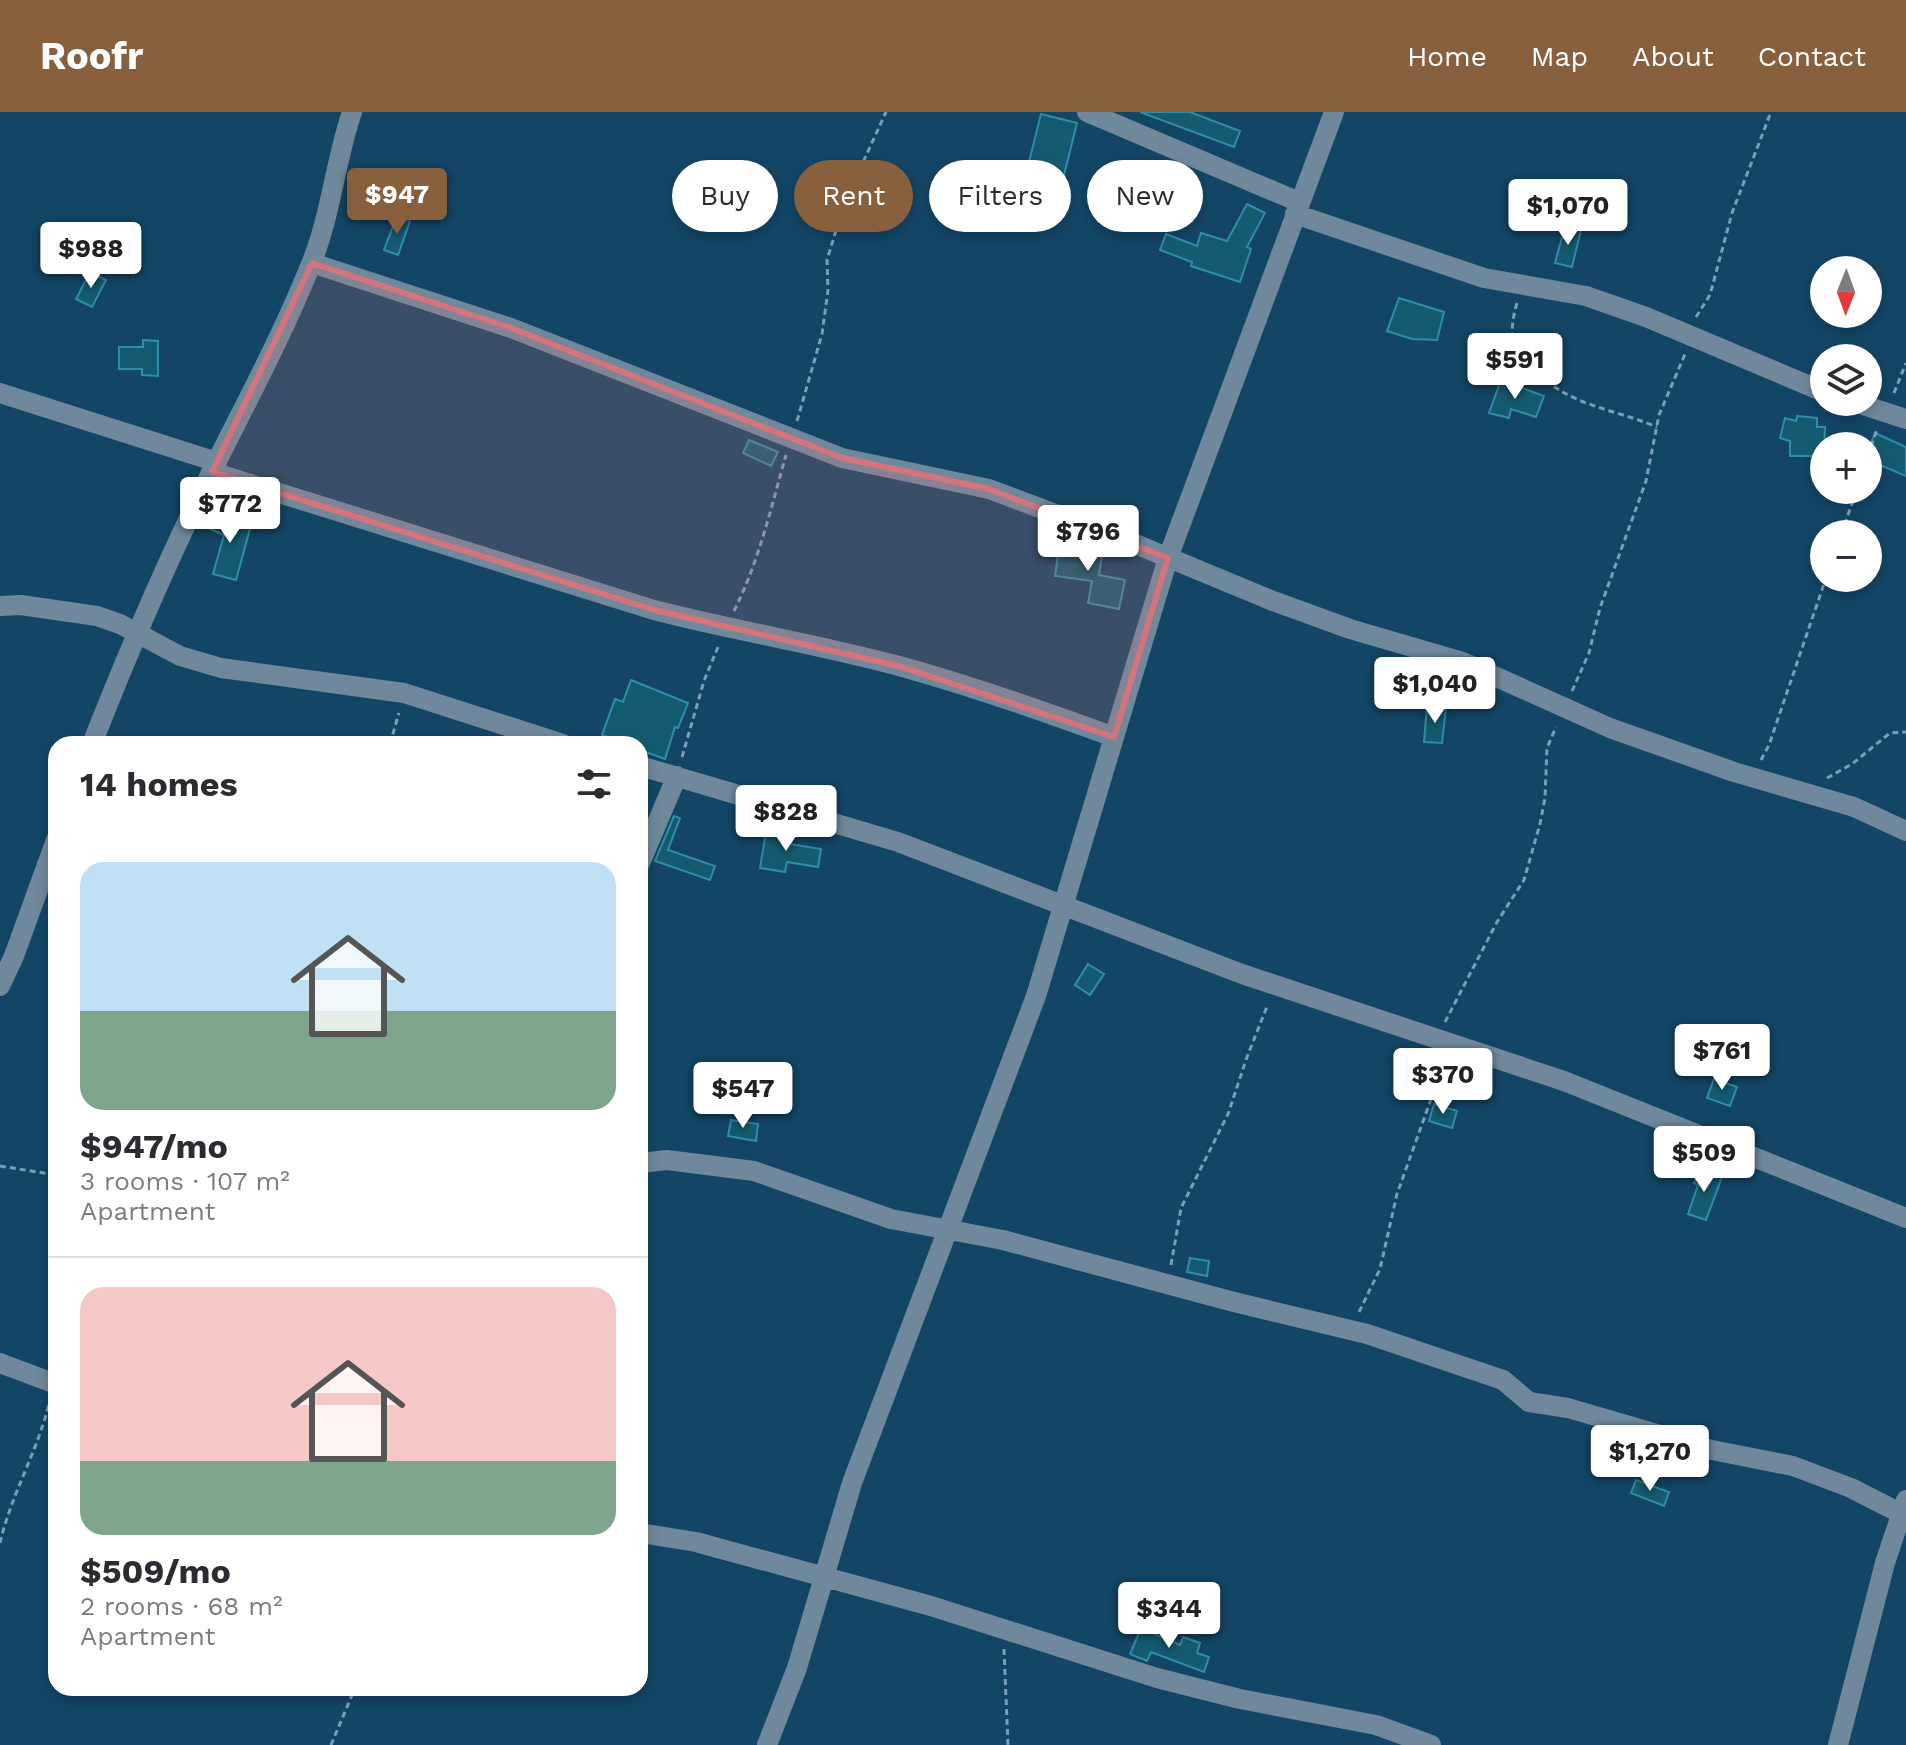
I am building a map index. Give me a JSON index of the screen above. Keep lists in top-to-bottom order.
{
  "north": "bottom",
  "page": {
    "header": "Roofr",
    "nav": [
      "Home",
      "Map",
      "About",
      "Contact"
    ],
    "chip": [
      "Buy",
      "Rent",
      "Filters",
      "New"
    ],
    "price": [
      "$947",
      "$1,070",
      "$988",
      "$591",
      "$772",
      "$796",
      "$1,040",
      "$828",
      "$761",
      "$370",
      "$547",
      "$509",
      "$1,270",
      "$344"
    ],
    "map_buttons": ["+", "−"],
    "heading": "14 homes",
    "list": [
      {
        "name": "$947/mo",
        "note": "3 rooms · 107 m² · Apartment"
      },
      {
        "name": "$509/mo",
        "note": "2 rooms · 68 m² · Apartment"
      }
    ]
  }
}
